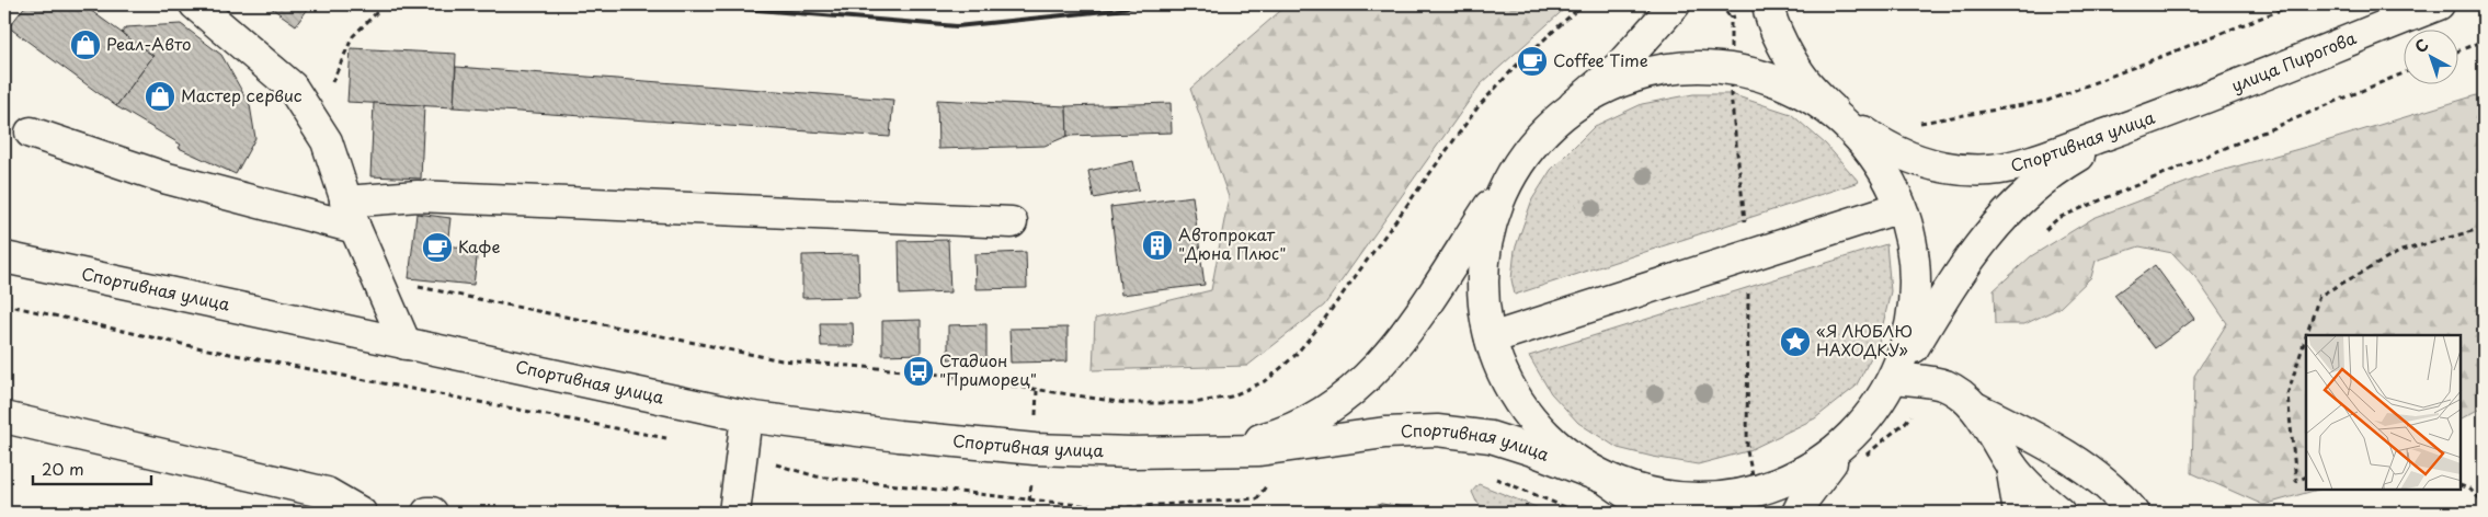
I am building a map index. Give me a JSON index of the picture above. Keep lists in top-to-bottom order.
{
  "streets": {
    "main road": ["улица Пирогова", "Спортивная улица"]
  },
  "crossings": [
    ["улица Пирогова", "Спортивная улица"]
  ],
  "places": {
    "shop": ["Реал-Авто", "Мастер сервис"],
    "cafe": ["Coffee Time", "Кафе"],
    "building": ["Автопрокат \"Дюна Плюс\""],
    "place": ["«Я ЛЮБЛЮ НАХОДКУ»"],
    "bus stop": ["Стадион \"Приморец\""]
  },
  "scale_bar": "20 m",
  "north": "top left"
}
